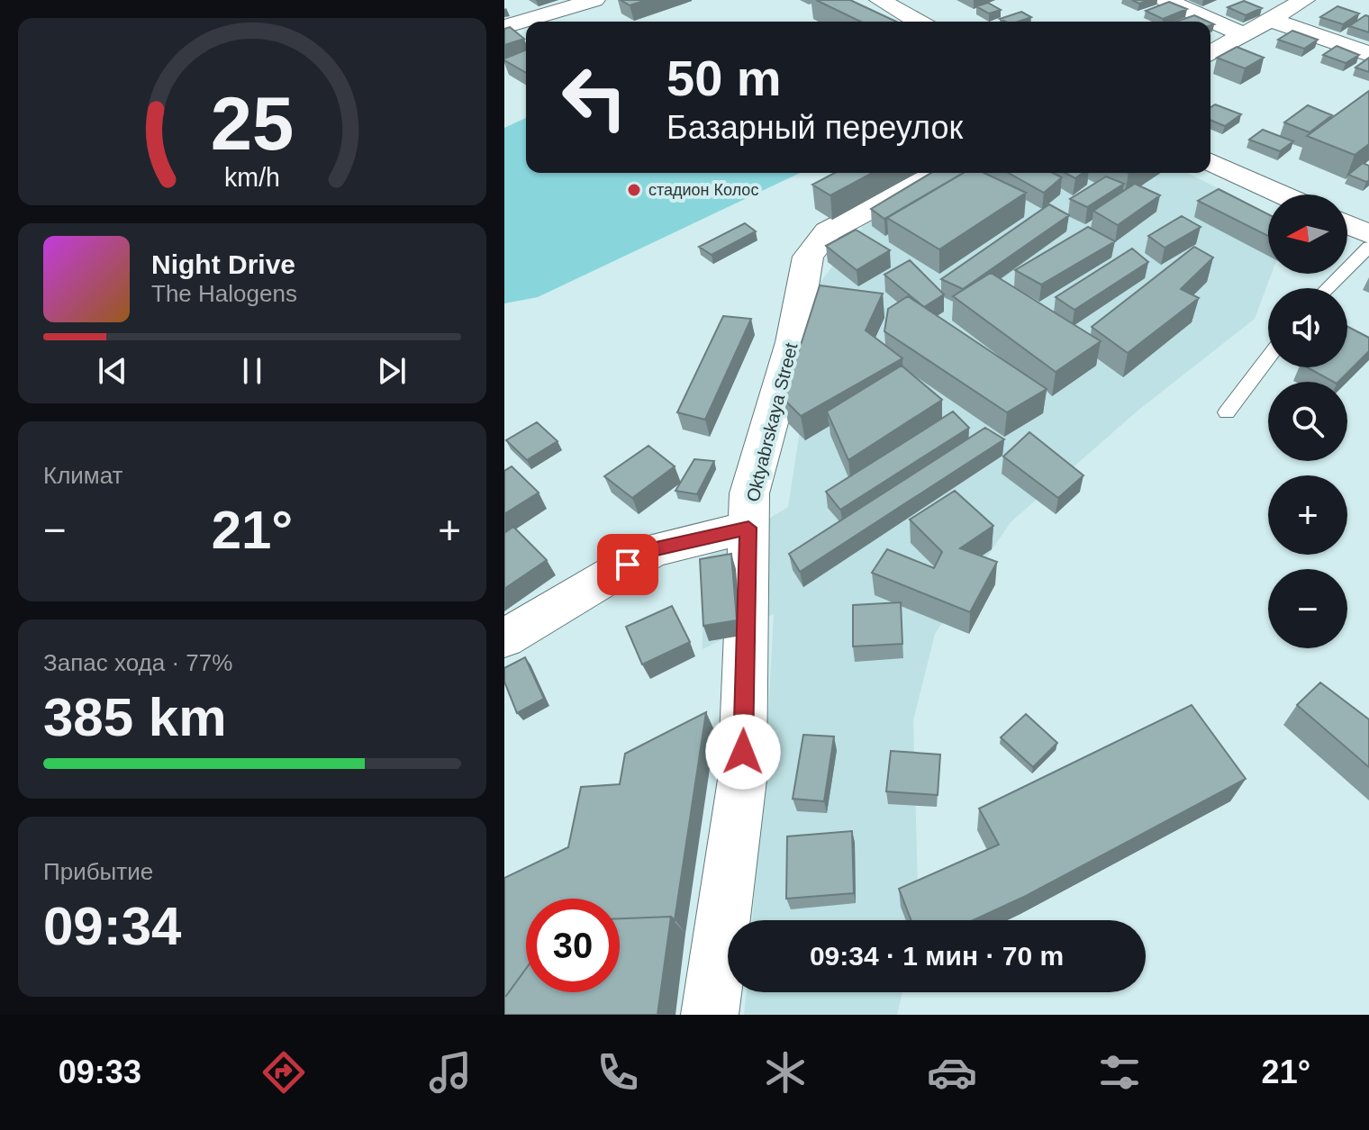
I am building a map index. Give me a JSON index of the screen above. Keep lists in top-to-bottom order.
{
  "streets": {
    "street": ["Oktyabrskaya Street"]
  },
  "places": ["стадион Колос"],
  "north": "left",
  "page": {
    "turn": ["50 m", "Базарный переулок"],
    "map_buttons": ["+", "−"],
    "song": ["Night Drive", "The Halogens"],
    "tile": [
      "Климат",
      ["Запас хода · 77%", "385 km"],
      ["Прибытие", "09:34"]
    ],
    "heat": ["−", "21°", "+"],
    "limit": "30",
    "trip": "09:34 · 1 мин · 70 m",
    "tabs": ["09:33", "21°"],
    "gauge": ["25", "km/h"]
  }
}
